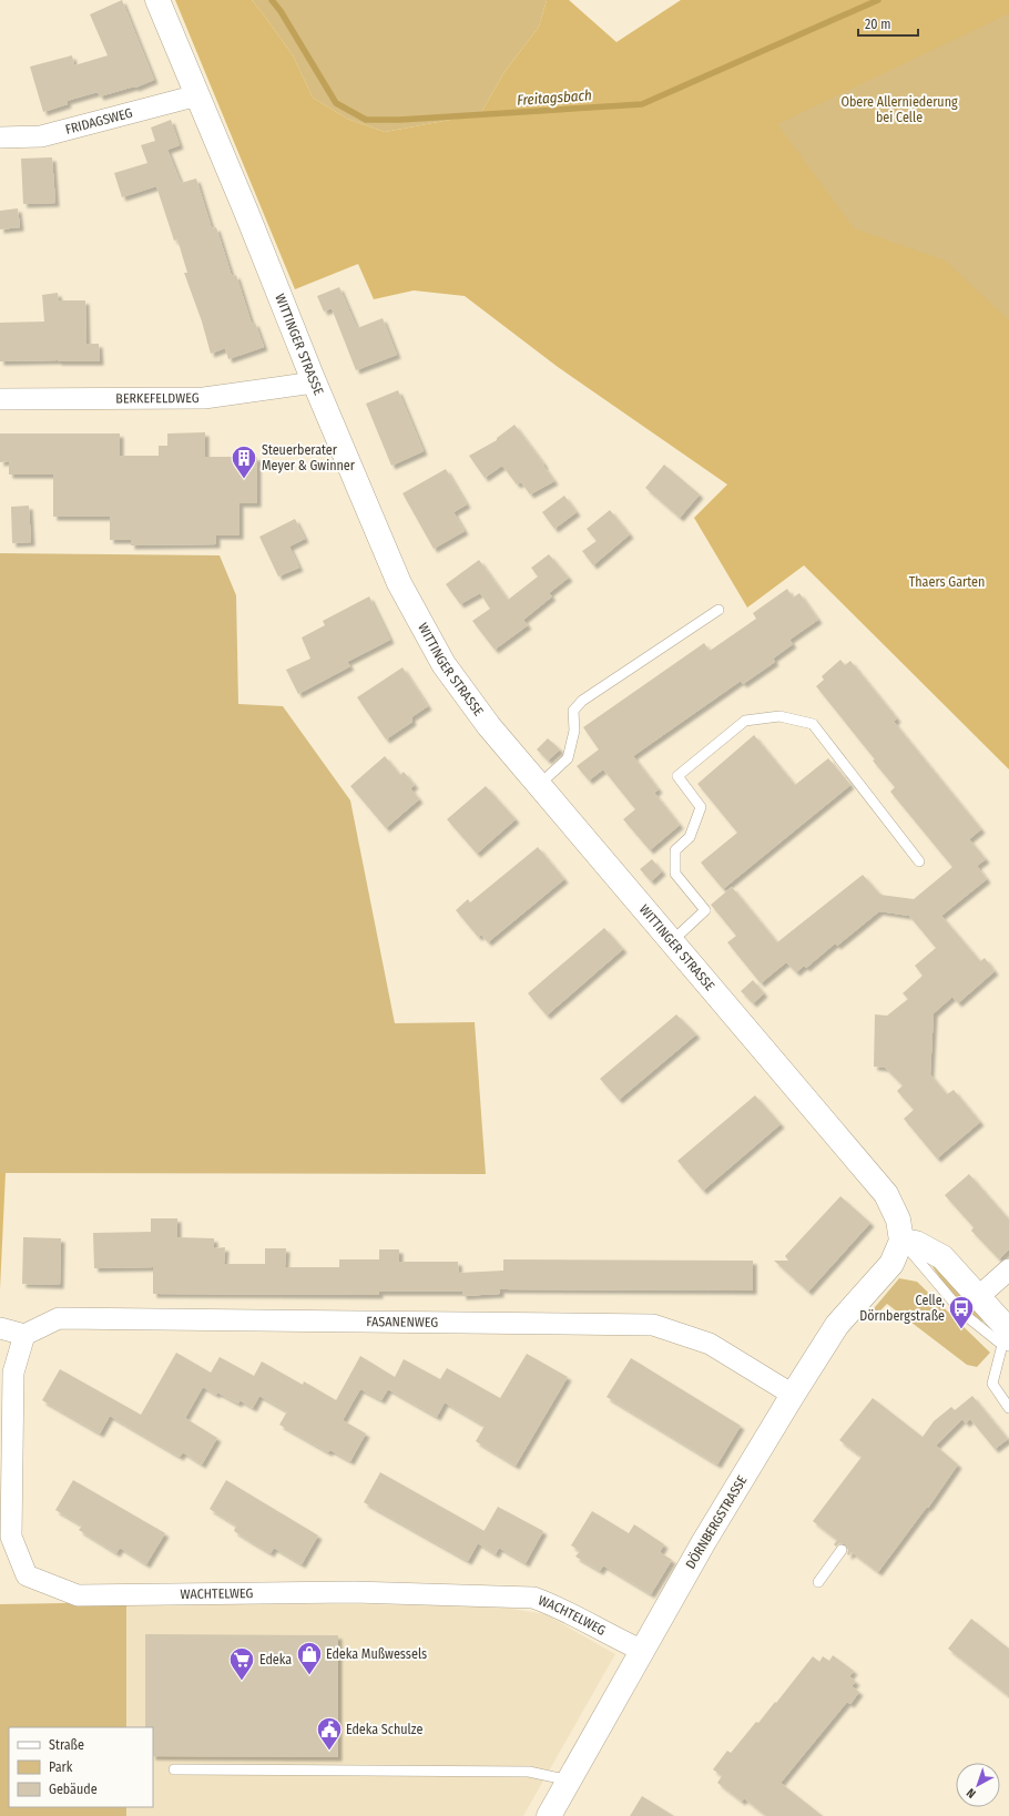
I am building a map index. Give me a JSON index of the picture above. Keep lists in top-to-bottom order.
{
  "streets": {
    "main road": ["WITTINGER STRASSE", "DÖRNBERGSTRASSE"],
    "street": [
      "FRIDAGSWEG",
      "BERKEFELDWEG",
      "FASANENWEG",
      "WACHTELWEG"
    ]
  },
  "crossings": [
    ["FRIDAGSWEG", "WITTINGER STRASSE"],
    ["WITTINGER STRASSE", "BERKEFELDWEG"],
    ["WITTINGER STRASSE", "DÖRNBERGSTRASSE"],
    ["FASANENWEG", "DÖRNBERGSTRASSE"],
    ["FASANENWEG", "WACHTELWEG"],
    ["DÖRNBERGSTRASSE", "WACHTELWEG"]
  ],
  "water": ["Freitagsbach"],
  "parks": ["Obere Allerniederung bei Celle", "Thaers Garten"],
  "places": {
    "building": ["Steuerberater Meyer & Gwinner"],
    "bus stop": ["Celle, Dörnbergstraße"],
    "shop": ["Edeka Mußwessels"],
    "supermarket": ["Edeka"],
    "public building": ["Edeka Schulze"]
  },
  "legend": ["Straße", "Park", "Gebäude"],
  "scale_bar": "20 m",
  "north": "bottom left"
}
